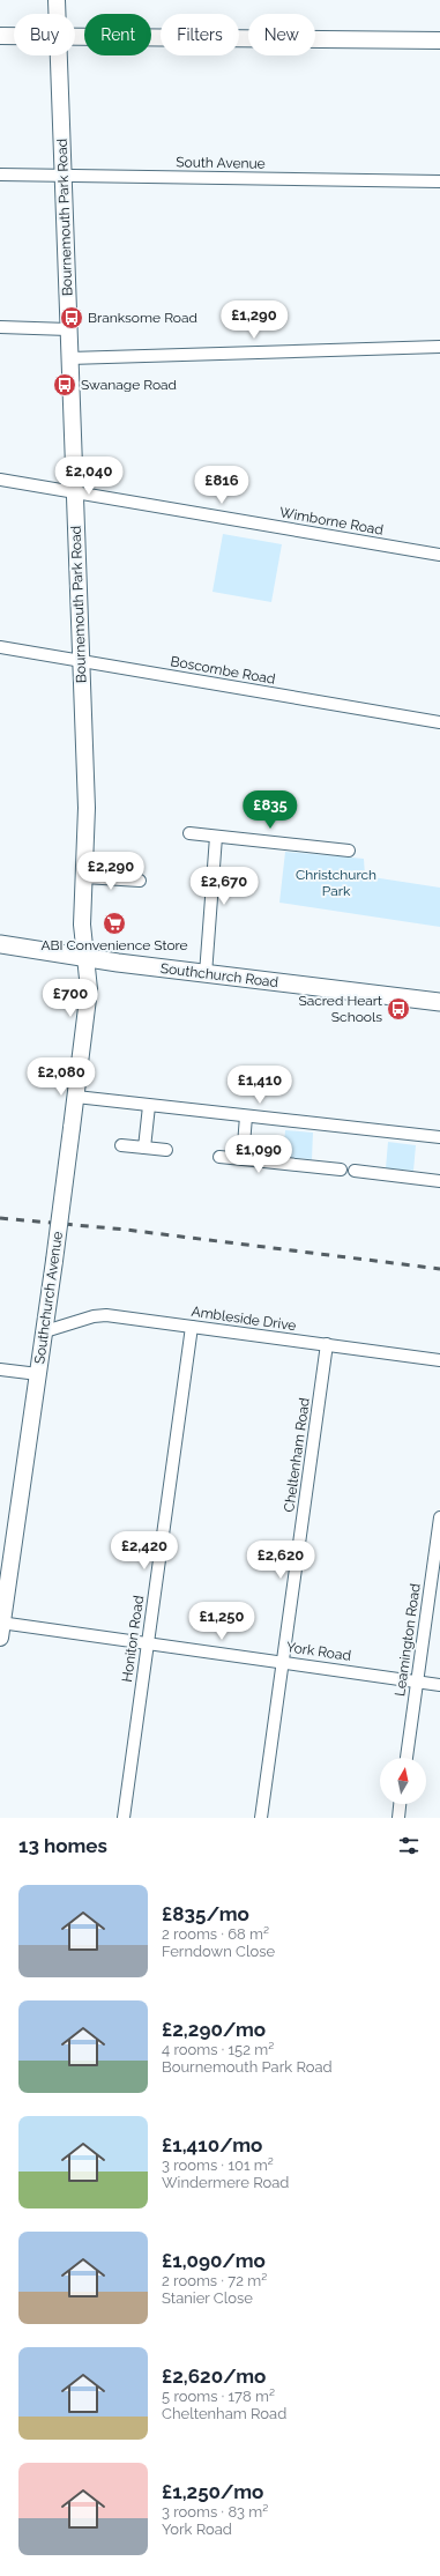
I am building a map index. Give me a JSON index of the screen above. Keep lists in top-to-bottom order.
{
  "streets": {
    "main road": ["Southchurch Road"],
    "street": [
      "South Avenue",
      "Bournemouth Park Road",
      "Wimborne Road",
      "Boscombe Road",
      "Southchurch Avenue",
      "Ambleside Drive",
      "Cheltenham Road",
      "Honiton Road",
      "Leamington Road",
      "York Road"
    ]
  },
  "crossings": [
    ["South Avenue", "Bournemouth Park Road"],
    ["Bournemouth Park Road", "Wimborne Road"],
    ["Bournemouth Park Road", "Boscombe Road"],
    ["Bournemouth Park Road", "Southchurch Road"],
    ["Bournemouth Park Road", "Southchurch Avenue"],
    ["Southchurch Road", "Southchurch Avenue"],
    ["Southchurch Avenue", "Ambleside Drive"],
    ["Southchurch Avenue", "York Road"],
    ["Ambleside Drive", "Cheltenham Road"],
    ["Ambleside Drive", "Honiton Road"],
    ["Cheltenham Road", "York Road"],
    ["Honiton Road", "York Road"],
    ["Leamington Road", "York Road"]
  ],
  "parks": ["Christchurch Park"],
  "places": {
    "bus stop": ["Branksome Road", "Swanage Road", "Sacred Heart Schools"],
    "supermarket": ["ABI Convenience Store"]
  },
  "north": "top",
  "page": {
    "chip": [
      "Buy",
      "Rent",
      "Filters",
      "New"
    ],
    "price": [
      "£1,290",
      "£2,040",
      "£816",
      "£835",
      "£2,290",
      "£2,670",
      "£700",
      "£2,080",
      "£1,410",
      "£1,090",
      "£2,420",
      "£2,620",
      "£1,250"
    ],
    "heading": "13 homes",
    "list": [
      {
        "name": "£835/mo",
        "note": "2 rooms · 68 m² · Ferndown Close"
      },
      {
        "name": "£2,290/mo",
        "note": "4 rooms · 152 m² · Bournemouth Park Road"
      },
      {
        "name": "£1,410/mo",
        "note": "3 rooms · 101 m² · Windermere Road"
      },
      {
        "name": "£1,090/mo",
        "note": "2 rooms · 72 m² · Stanier Close"
      },
      {
        "name": "£2,620/mo",
        "note": "5 rooms · 178 m² · Cheltenham Road"
      },
      {
        "name": "£1,250/mo",
        "note": "3 rooms · 83 m² · York Road"
      }
    ]
  }
}
